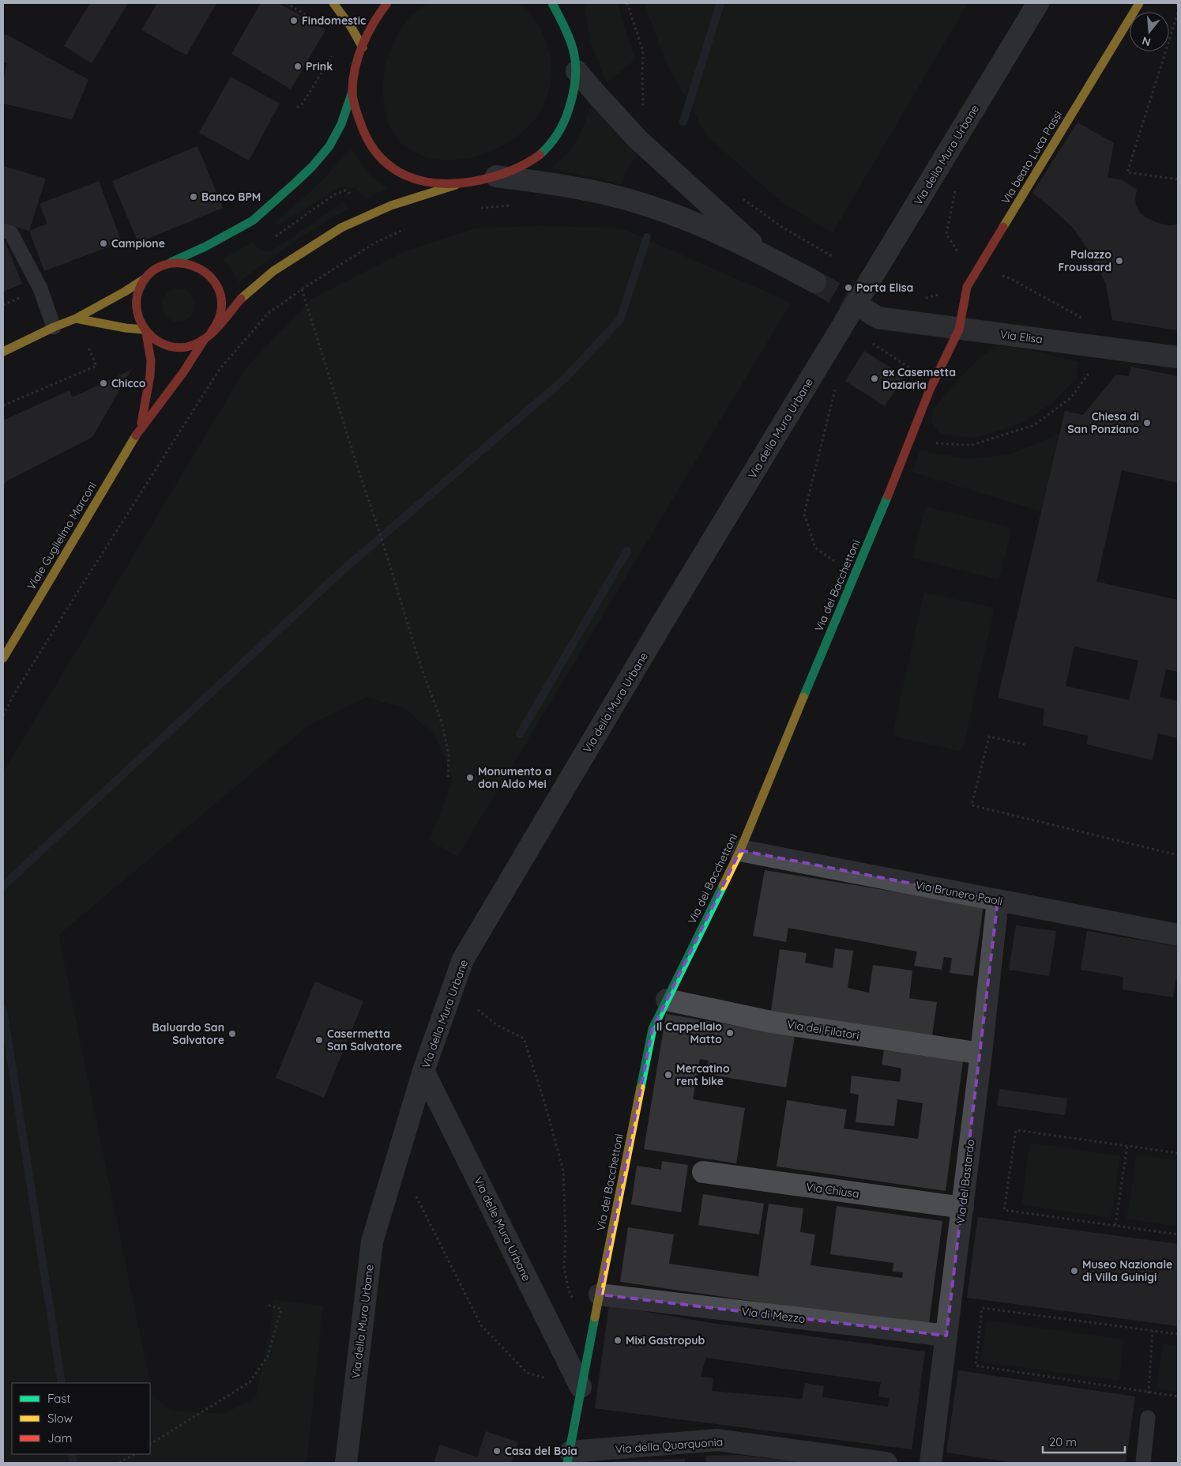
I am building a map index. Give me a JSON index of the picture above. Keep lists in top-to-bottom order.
{
  "streets": {
    "main road": ["Via beato Luca Passi", "Viale Guglielmo Marconi", "Via dei Bacchettoni"],
    "street": [
      "Via della Mura Urbane",
      "Via Elisa",
      "Via Brunero Paoli",
      "Via dei Filatori",
      "Via del Bastardo",
      "Via Chiusa",
      "Via delle Mura Urbane",
      "Via di Mezzo",
      "Via della Quarquonia"
    ]
  },
  "crossings": [
    ["Via della Mura Urbane", "Via delle Mura Urbane"],
    ["Via beato Luca Passi", "Via Elisa"],
    ["Via beato Luca Passi", "Via dei Bacchettoni"],
    ["Via Elisa", "Via dei Bacchettoni"],
    ["Via dei Bacchettoni", "Via Brunero Paoli"],
    ["Via dei Bacchettoni", "Via dei Filatori"],
    ["Via dei Bacchettoni", "Via delle Mura Urbane"],
    ["Via dei Bacchettoni", "Via di Mezzo"],
    ["Via dei Bacchettoni", "Via della Quarquonia"],
    ["Via Brunero Paoli", "Via del Bastardo"],
    ["Via dei Filatori", "Via del Bastardo"],
    ["Via del Bastardo", "Via Chiusa"],
    ["Via del Bastardo", "Via di Mezzo"]
  ],
  "places": [
    "Findomestic",
    "Prink",
    "Banco BPM",
    "Campione",
    "Palazzo Froussard",
    "Porta Elisa",
    "ex Casemetta Daziaria",
    "Chicco",
    "Chiesa di San Ponziano",
    "Monumento a don Aldo Mei",
    "Il Cappellaio Matto",
    "Baluardo San Salvatore",
    "Casermetta San Salvatore",
    "Mercatino rent bike",
    "Museo Nazionale di Villa Guinigi",
    "Mixi Gastropub",
    "Casa del Boia"
  ],
  "legend": ["Fast", "Slow", "Jam"],
  "scale_bar": "20 m",
  "north": "bottom"
}
